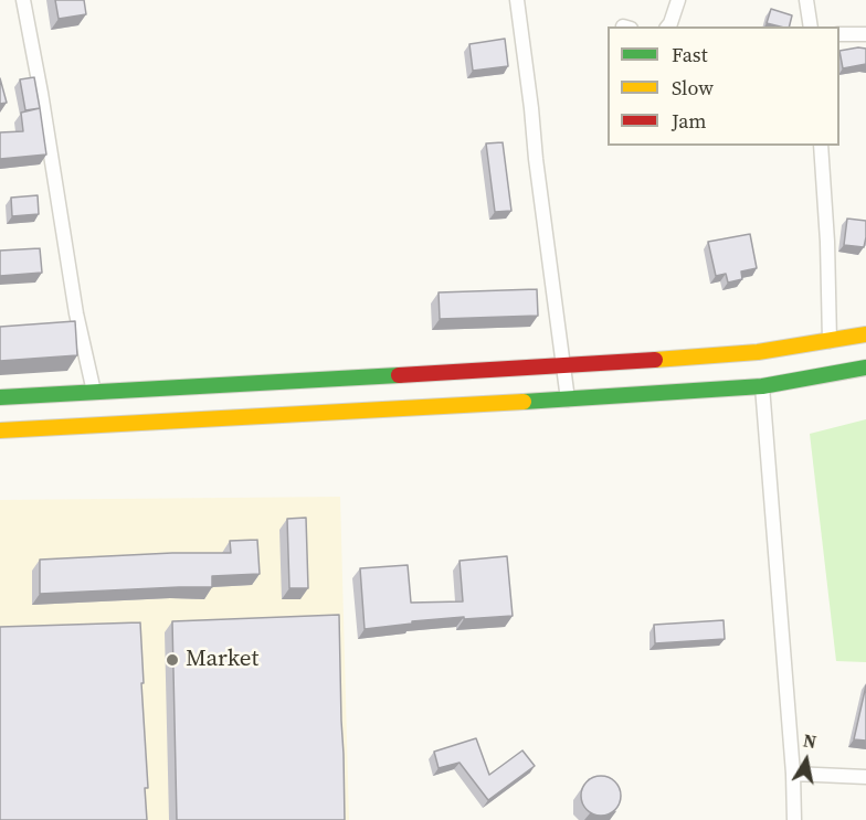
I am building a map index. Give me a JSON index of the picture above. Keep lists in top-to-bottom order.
{
  "places": ["Market"],
  "legend": ["Fast", "Slow", "Jam"],
  "north": "top"
}
